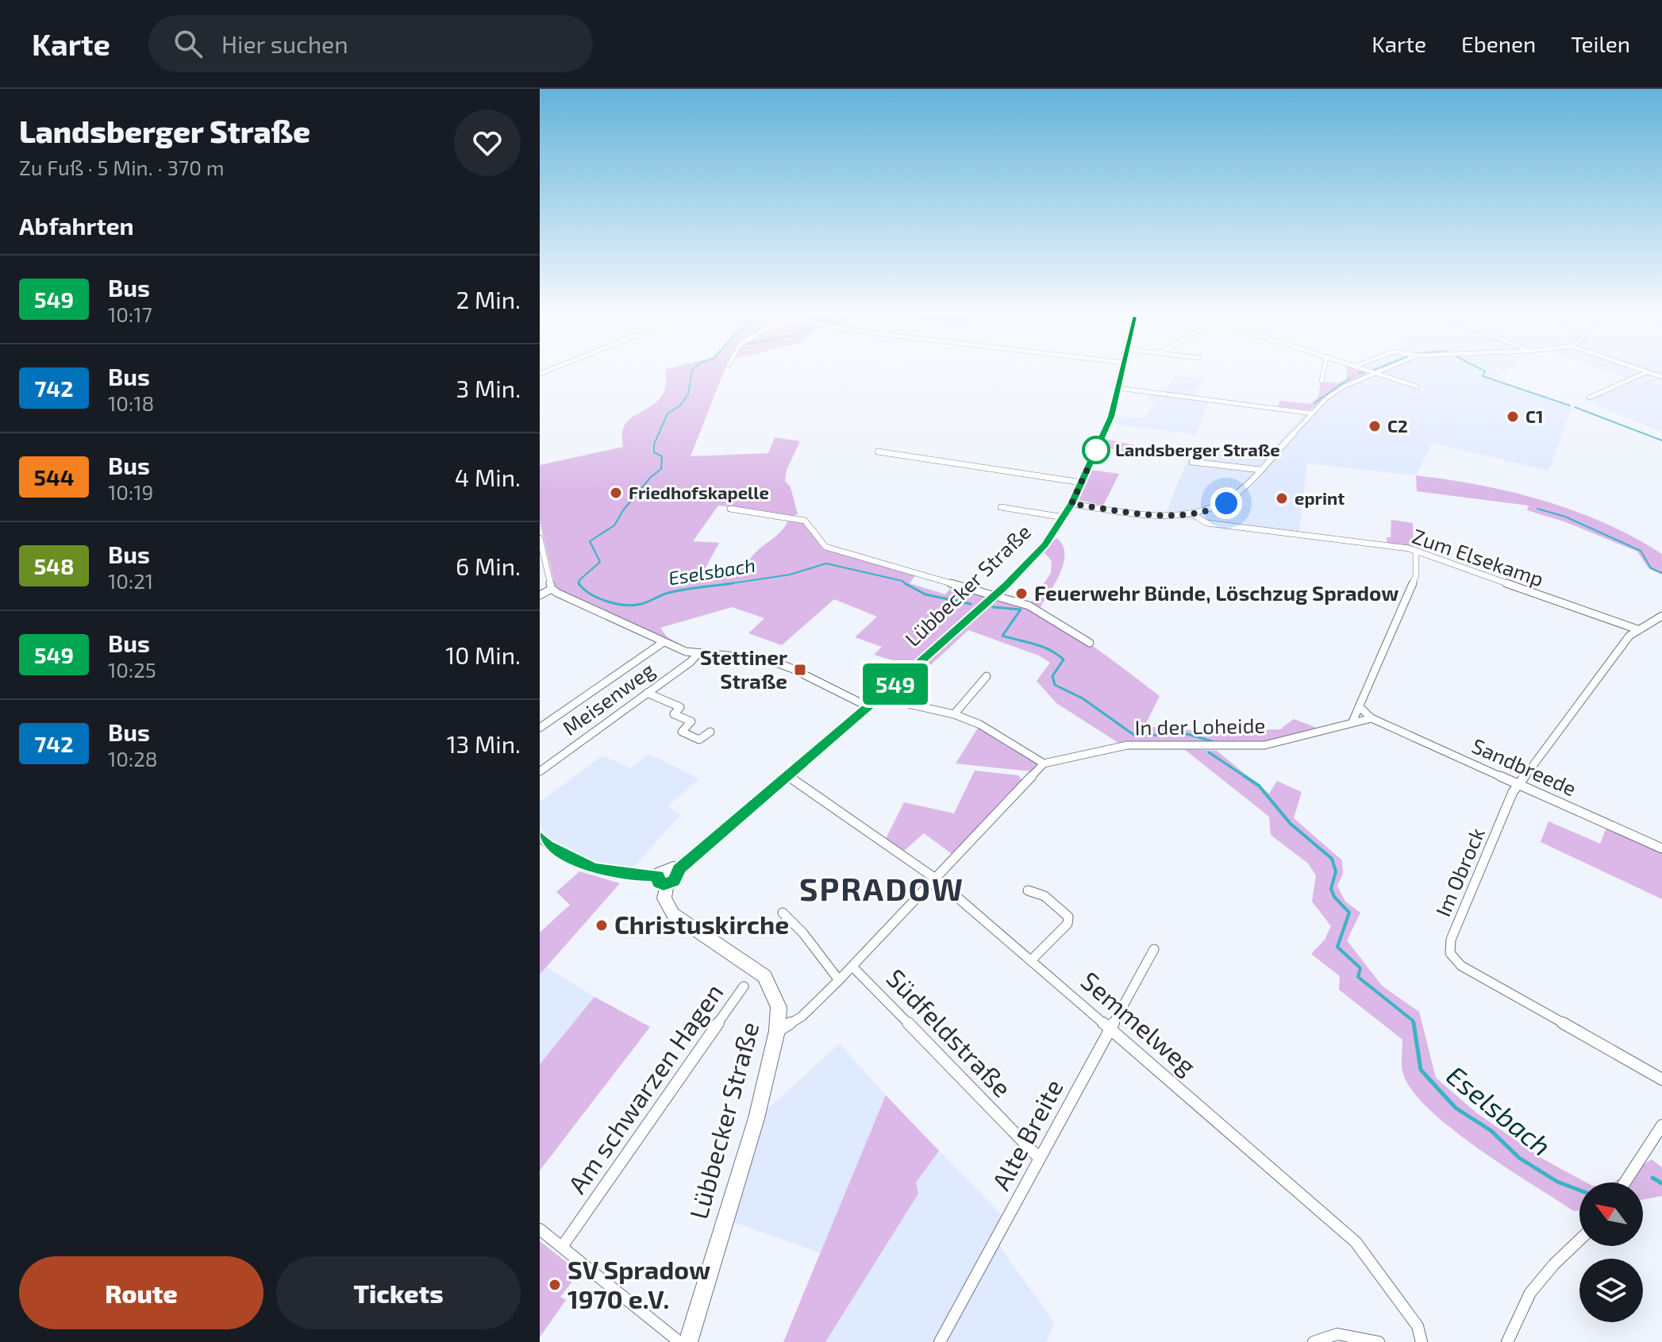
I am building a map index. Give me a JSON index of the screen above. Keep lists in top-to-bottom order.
{
  "streets": {
    "main road": ["Lübbecker Straße"],
    "street": [
      "Zum Elsekamp",
      "Meisenweg",
      "In der Loheide",
      "Sandbreede",
      "Im Obrock",
      "Semmelweg",
      "Südfeldstraße",
      "Am schwarzen Hagen",
      "Alte Breite"
    ]
  },
  "crossings": [
    ["Zum Elsekamp", "Im Obrock"],
    ["Lübbecker Straße", "Semmelweg"],
    ["In der Loheide", "Sandbreede"],
    ["Sandbreede", "Im Obrock"],
    ["Semmelweg", "Alte Breite"],
    ["Südfeldstraße", "Alte Breite"]
  ],
  "districts": ["SPRADOW"],
  "water": ["Eselsbach"],
  "places": {
    "other": [
      "C1",
      "C2",
      "Landsberger Straße",
      "Friedhofskapelle",
      "eprint",
      "Feuerwehr Bünde, Löschzug Spradow",
      "Christuskirche",
      "SV Spradow 1970 e.V."
    ],
    "transit": ["Stettiner Straße"]
  },
  "lines": ["bus line 549"],
  "north": "top left",
  "page": {
    "header": "Karte",
    "search": "Hier suchen",
    "nav": ["Karte", "Ebenen", "Teilen"],
    "heading": [
      ["Landsberger Straße", "Zu Fuß · 5 Min. · 370 m"],
      "Abfahrten"
    ],
    "on_map": "549",
    "list": [
      {
        "mark": "549",
        "name": "Bus",
        "note": "10:17",
        "value": "2 Min."
      },
      {
        "mark": "742",
        "name": "Bus",
        "note": "10:18",
        "value": "3 Min."
      },
      {
        "mark": "544",
        "name": "Bus",
        "note": "10:19",
        "value": "4 Min."
      },
      {
        "mark": "548",
        "name": "Bus",
        "note": "10:21",
        "value": "6 Min."
      },
      {
        "mark": "549",
        "name": "Bus",
        "note": "10:25",
        "value": "10 Min."
      },
      {
        "mark": "742",
        "name": "Bus",
        "note": "10:28",
        "value": "13 Min."
      }
    ],
    "buttons": ["Route", "Tickets"]
  }
}
